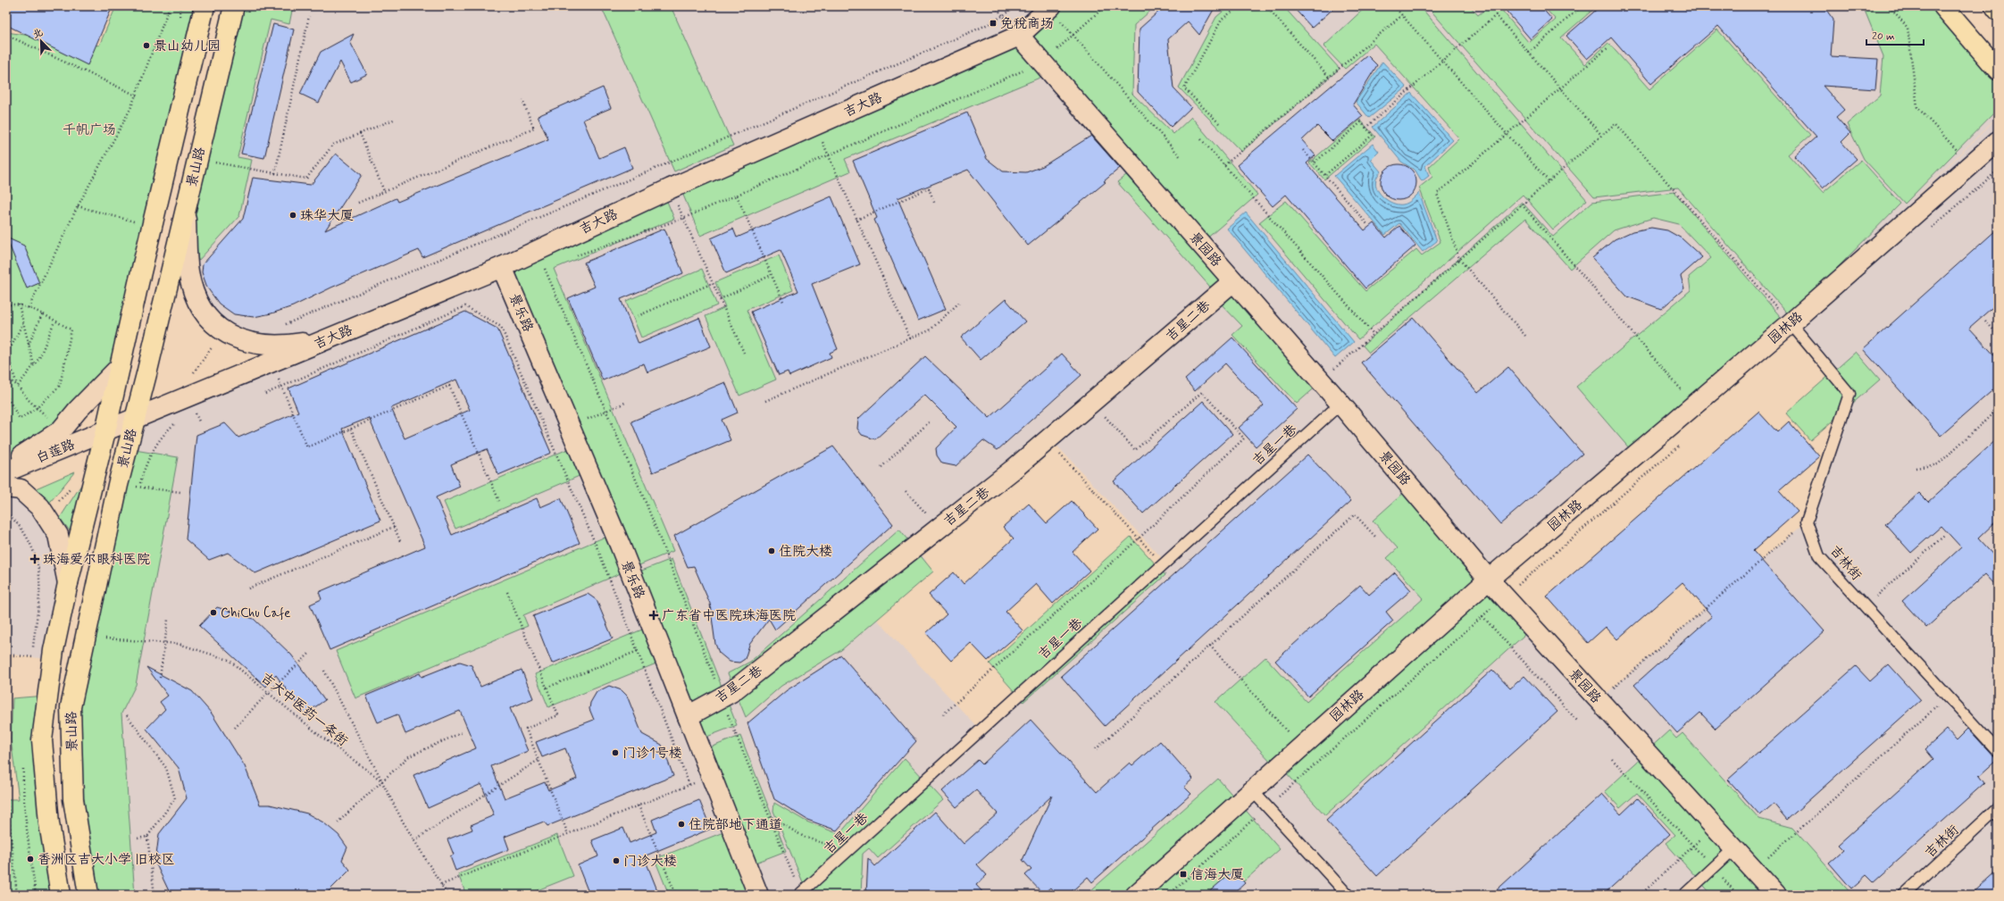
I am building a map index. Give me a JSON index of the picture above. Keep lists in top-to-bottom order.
{
  "streets": {
    "main road": ["景山路"],
    "street": [
      "吉大路",
      "景园路",
      "景乐路",
      "吉星二巷",
      "园林路",
      "白莲路"
    ],
    "lane": ["吉星一巷", "吉林街"],
    "path": ["吉大中医药一条街"]
  },
  "crossings": [
    ["吉大路", "景山路"],
    ["吉大路", "景园路"],
    ["吉大路", "景乐路"],
    ["吉大路", "白莲路"],
    ["景山路", "白莲路"],
    ["景园路", "吉星二巷"],
    ["景园路", "园林路"],
    ["景园路", "吉星一巷"],
    ["景乐路", "吉星二巷"]
  ],
  "parks": ["千帆广场"],
  "places": {
    "transit": ["免税商场", "信海大厦"],
    "other": [
      "景山幼儿园",
      "珠华大厦",
      "住院大楼",
      "ChiChu Cafe",
      "门诊1号楼",
      "住院部地下通道",
      "香洲区吉大小学 旧校区",
      "门诊大楼"
    ],
    "health": ["珠海爱尔眼科医院", "广东省中医院珠海医院"]
  },
  "scale_bar": "20 m",
  "north": "top left"
}
